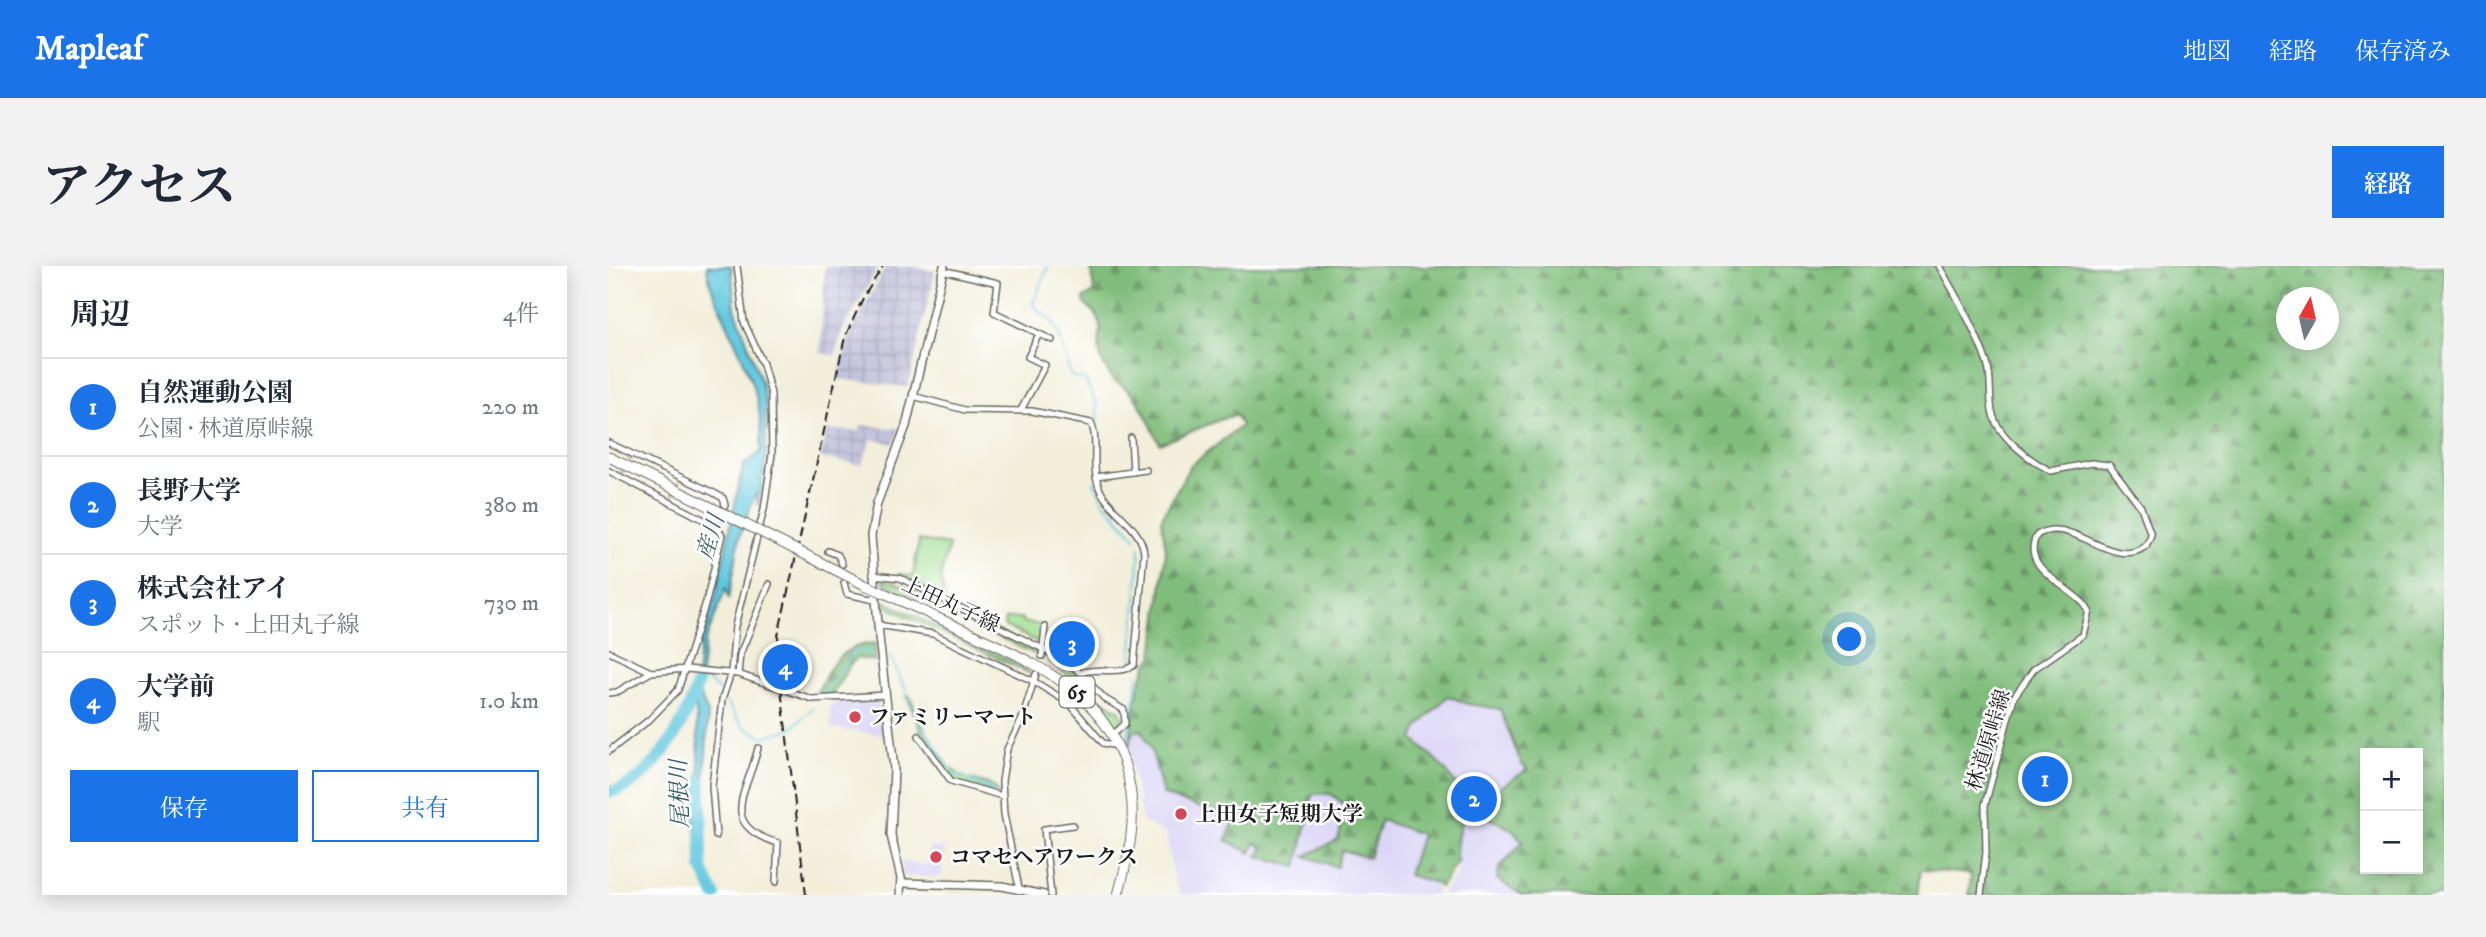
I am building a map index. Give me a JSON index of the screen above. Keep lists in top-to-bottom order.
{
  "streets": {
    "main road": ["上田丸子線", "65"],
    "street": ["林道原峠線"]
  },
  "water": ["産川", "尾根川"],
  "places": ["ファミリーマート", "上田女子短期大学", "コマセヘアワークス"],
  "north": "top",
  "page": {
    "header": "Mapleaf",
    "nav": ["地図", "経路", "保存済み"],
    "title": "アクセス",
    "buttons": [
      "経路",
      ["保存", "共有"]
    ],
    "heading": ["周辺", "4件"],
    "list": [
      {
        "mark": "1",
        "name": "自然運動公園",
        "note": "公園 · 林道原峠線",
        "value": "220 m"
      },
      {
        "mark": "2",
        "name": "長野大学",
        "note": "大学",
        "value": "380 m"
      },
      {
        "mark": "3",
        "name": "株式会社アイ",
        "note": "スポット · 上田丸子線",
        "value": "730 m"
      },
      {
        "mark": "4",
        "name": "大学前",
        "note": "駅",
        "value": "1.0 km"
      }
    ],
    "pins": [
      "3",
      "4",
      "1",
      "2"
    ],
    "map_buttons": ["+", "−"]
  }
}
